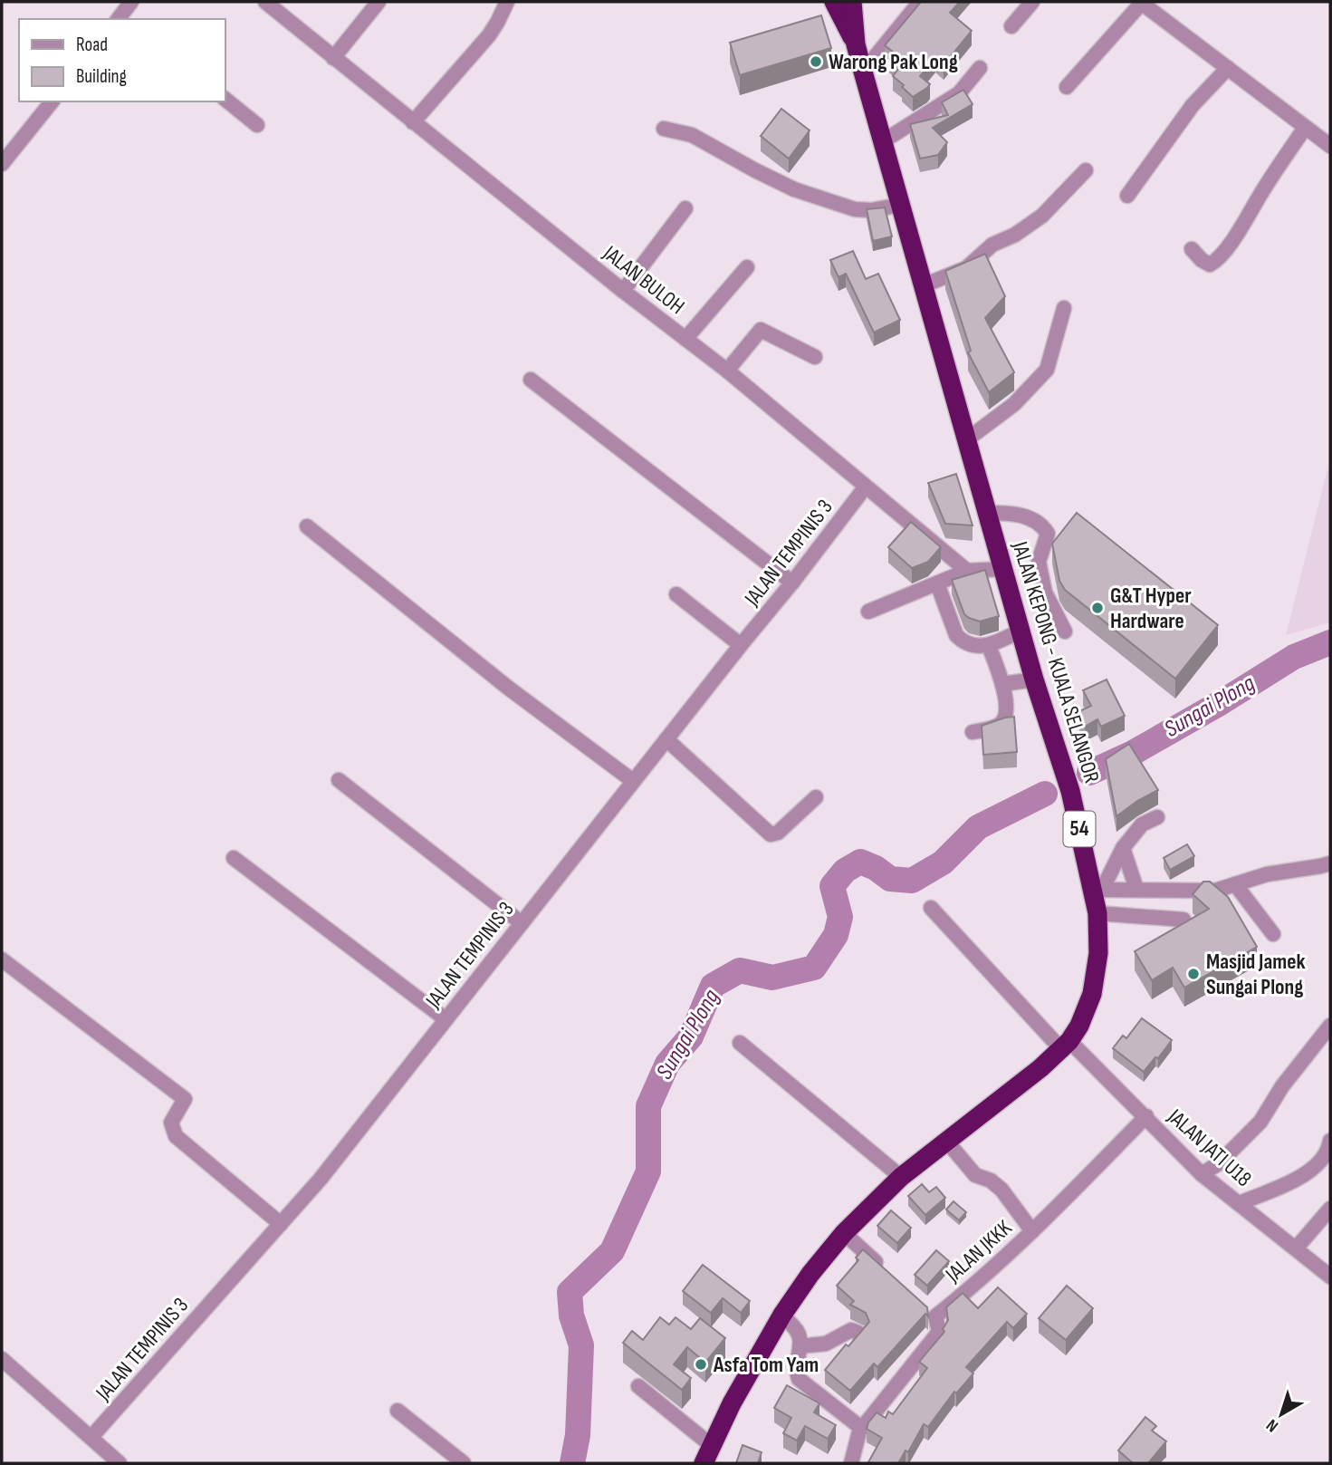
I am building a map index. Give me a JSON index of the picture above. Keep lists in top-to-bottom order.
{
  "streets": {
    "highway": ["JALAN KEPONG - KUALA SELANGOR", "54"],
    "street": [
      "JALAN BULOH",
      "JALAN TEMPINIS 3",
      "JALAN JATI U18",
      "JALAN JKKK"
    ]
  },
  "crossings": [
    ["JALAN BULOH", "JALAN TEMPINIS 3"],
    ["JALAN KEPONG - KUALA SELANGOR", "JALAN JATI U18"],
    ["JALAN JATI U18", "JALAN JKKK"]
  ],
  "water": ["Sungai Plong"],
  "places": [
    "Warong Pak Long",
    "G&T Hyper Hardware",
    "Masjid Jamek Sungai Plong",
    "Asfa Tom Yam"
  ],
  "legend": ["Road", "Building"],
  "north": "bottom left"
}
